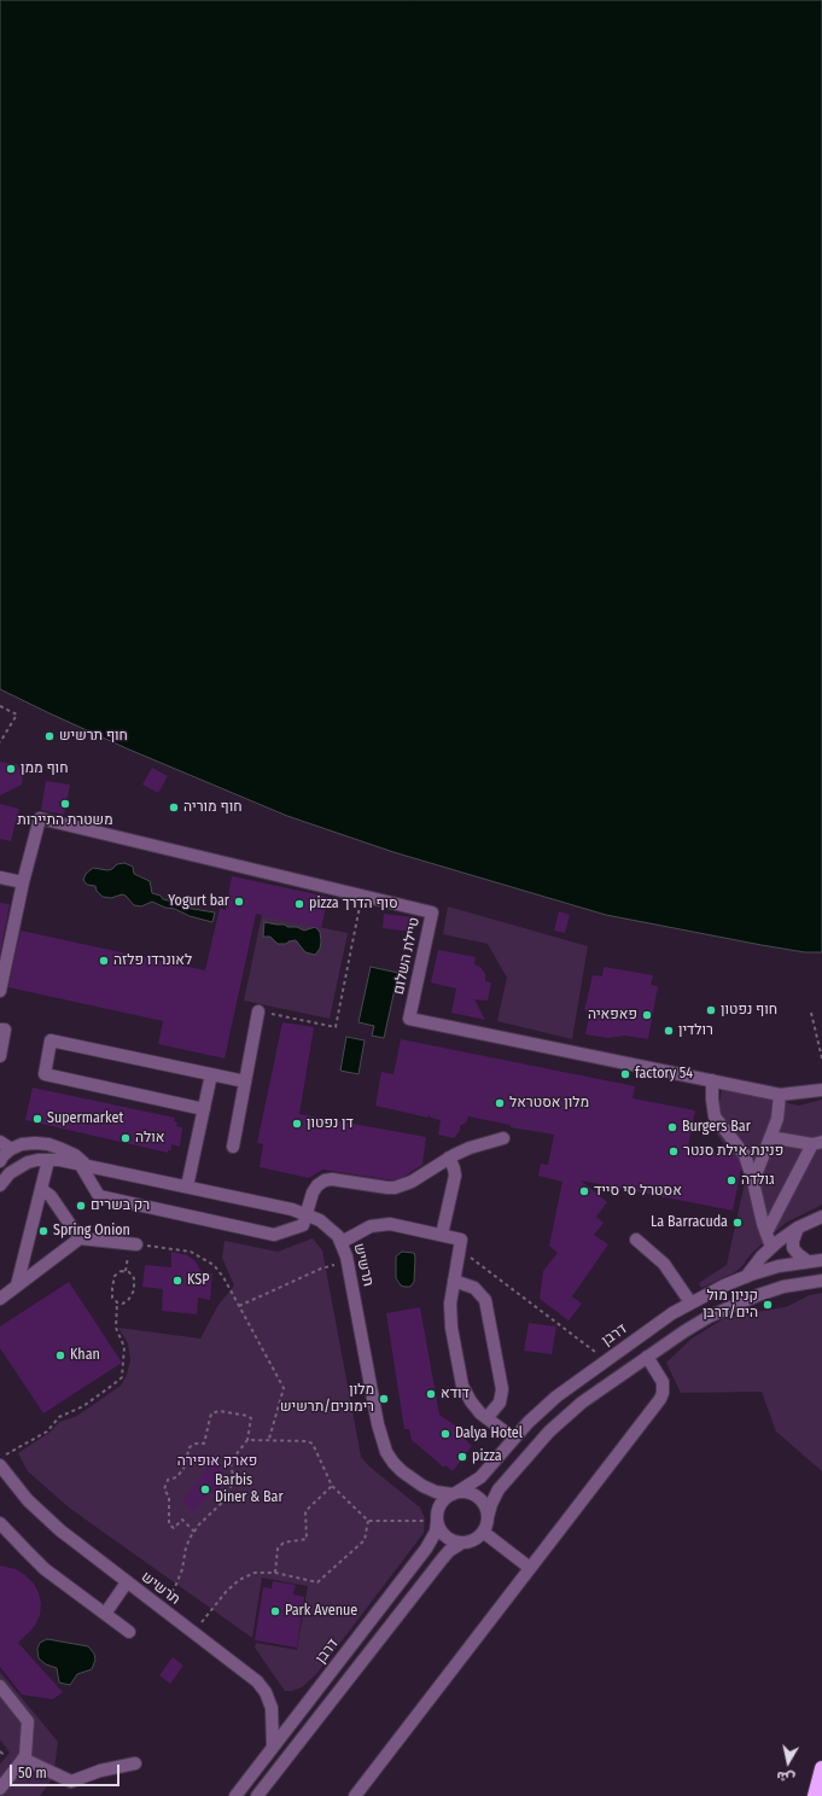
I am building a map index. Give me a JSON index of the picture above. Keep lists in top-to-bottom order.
{
  "streets": {
    "street": ["טיילת השלום", "תרשיש", "דרבן"]
  },
  "crossings": [
    ["תרשיש", "דרבן"]
  ],
  "parks": ["פארק אופירה"],
  "places": [
    "חוף תרשיש",
    "חוף ממן",
    "משטרת התיירות",
    "חוף מוריה",
    "Yogurt bar",
    "pizza סוף הדרך",
    "לאונרדו פלזה",
    "חוף נפטון",
    "פאפאיה",
    "רולדין",
    "factory 54",
    "מלון אסטראל",
    "Supermarket",
    "דן נפטון",
    "Burgers Bar",
    "אולה",
    "פנינת אילת סנטר",
    "גולדה",
    "אסטרל סי סייד",
    "רק בשרים",
    "La Barracuda",
    "Spring Onion",
    "KSP",
    "קניון מול הים/דרבן",
    "Khan",
    "דודא",
    "מלון רימונים/תרשיש",
    "Dalya Hotel",
    "pizza",
    "Barbis Diner & Bar",
    "Park Avenue"
  ],
  "scale_bar": "50 m",
  "north": "bottom"
}
